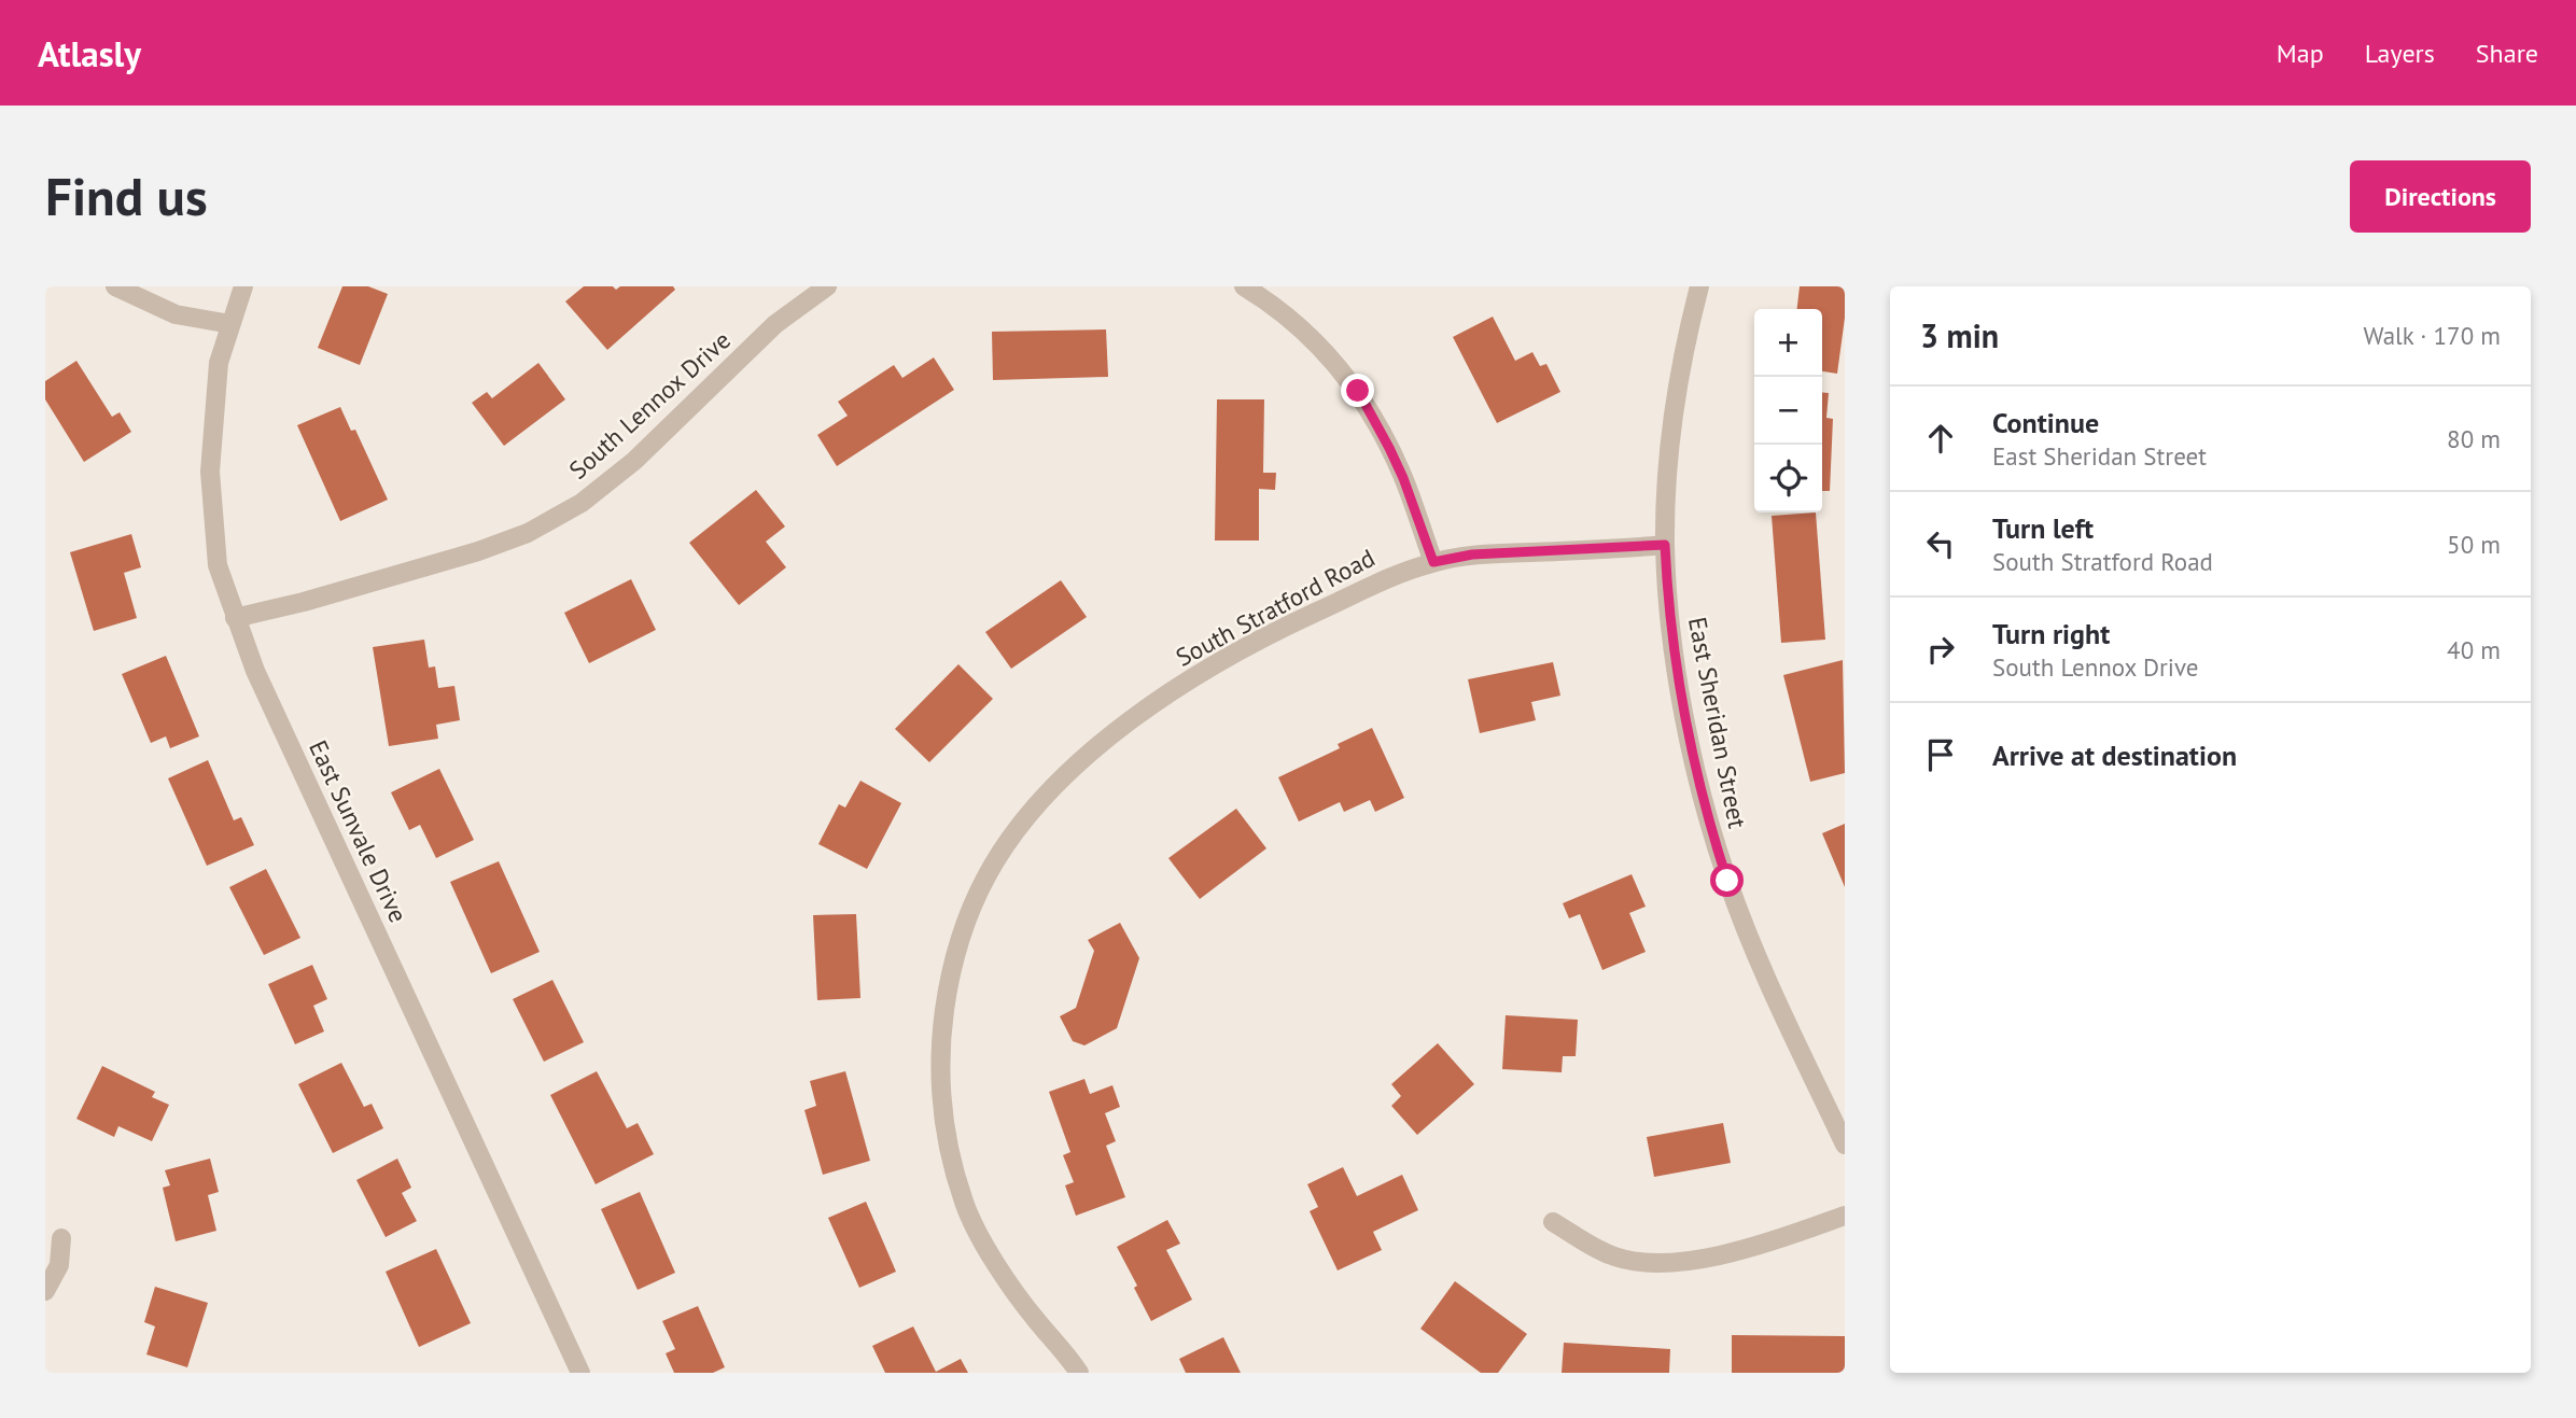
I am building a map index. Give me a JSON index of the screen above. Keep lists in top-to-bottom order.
{
  "streets": {
    "street": [
      "South Lennox Drive",
      "South Stratford Road",
      "East Sheridan Street",
      "East Sunvale Drive"
    ]
  },
  "crossings": [
    ["South Lennox Drive", "East Sunvale Drive"],
    ["South Stratford Road", "East Sheridan Street"]
  ],
  "page": {
    "header": "Atlasly",
    "nav": ["Map", "Layers", "Share"],
    "buttons": "Directions",
    "title": "Find us",
    "heading": ["3 min", "Walk · 170 m"],
    "map_buttons": ["+", "−"],
    "list": [
      ["Continue", "East Sheridan Street", "80 m"],
      ["Turn left", "South Stratford Road", "50 m"],
      ["Turn right", "South Lennox Drive", "40 m"],
      "Arrive at destination"
    ]
  }
}
